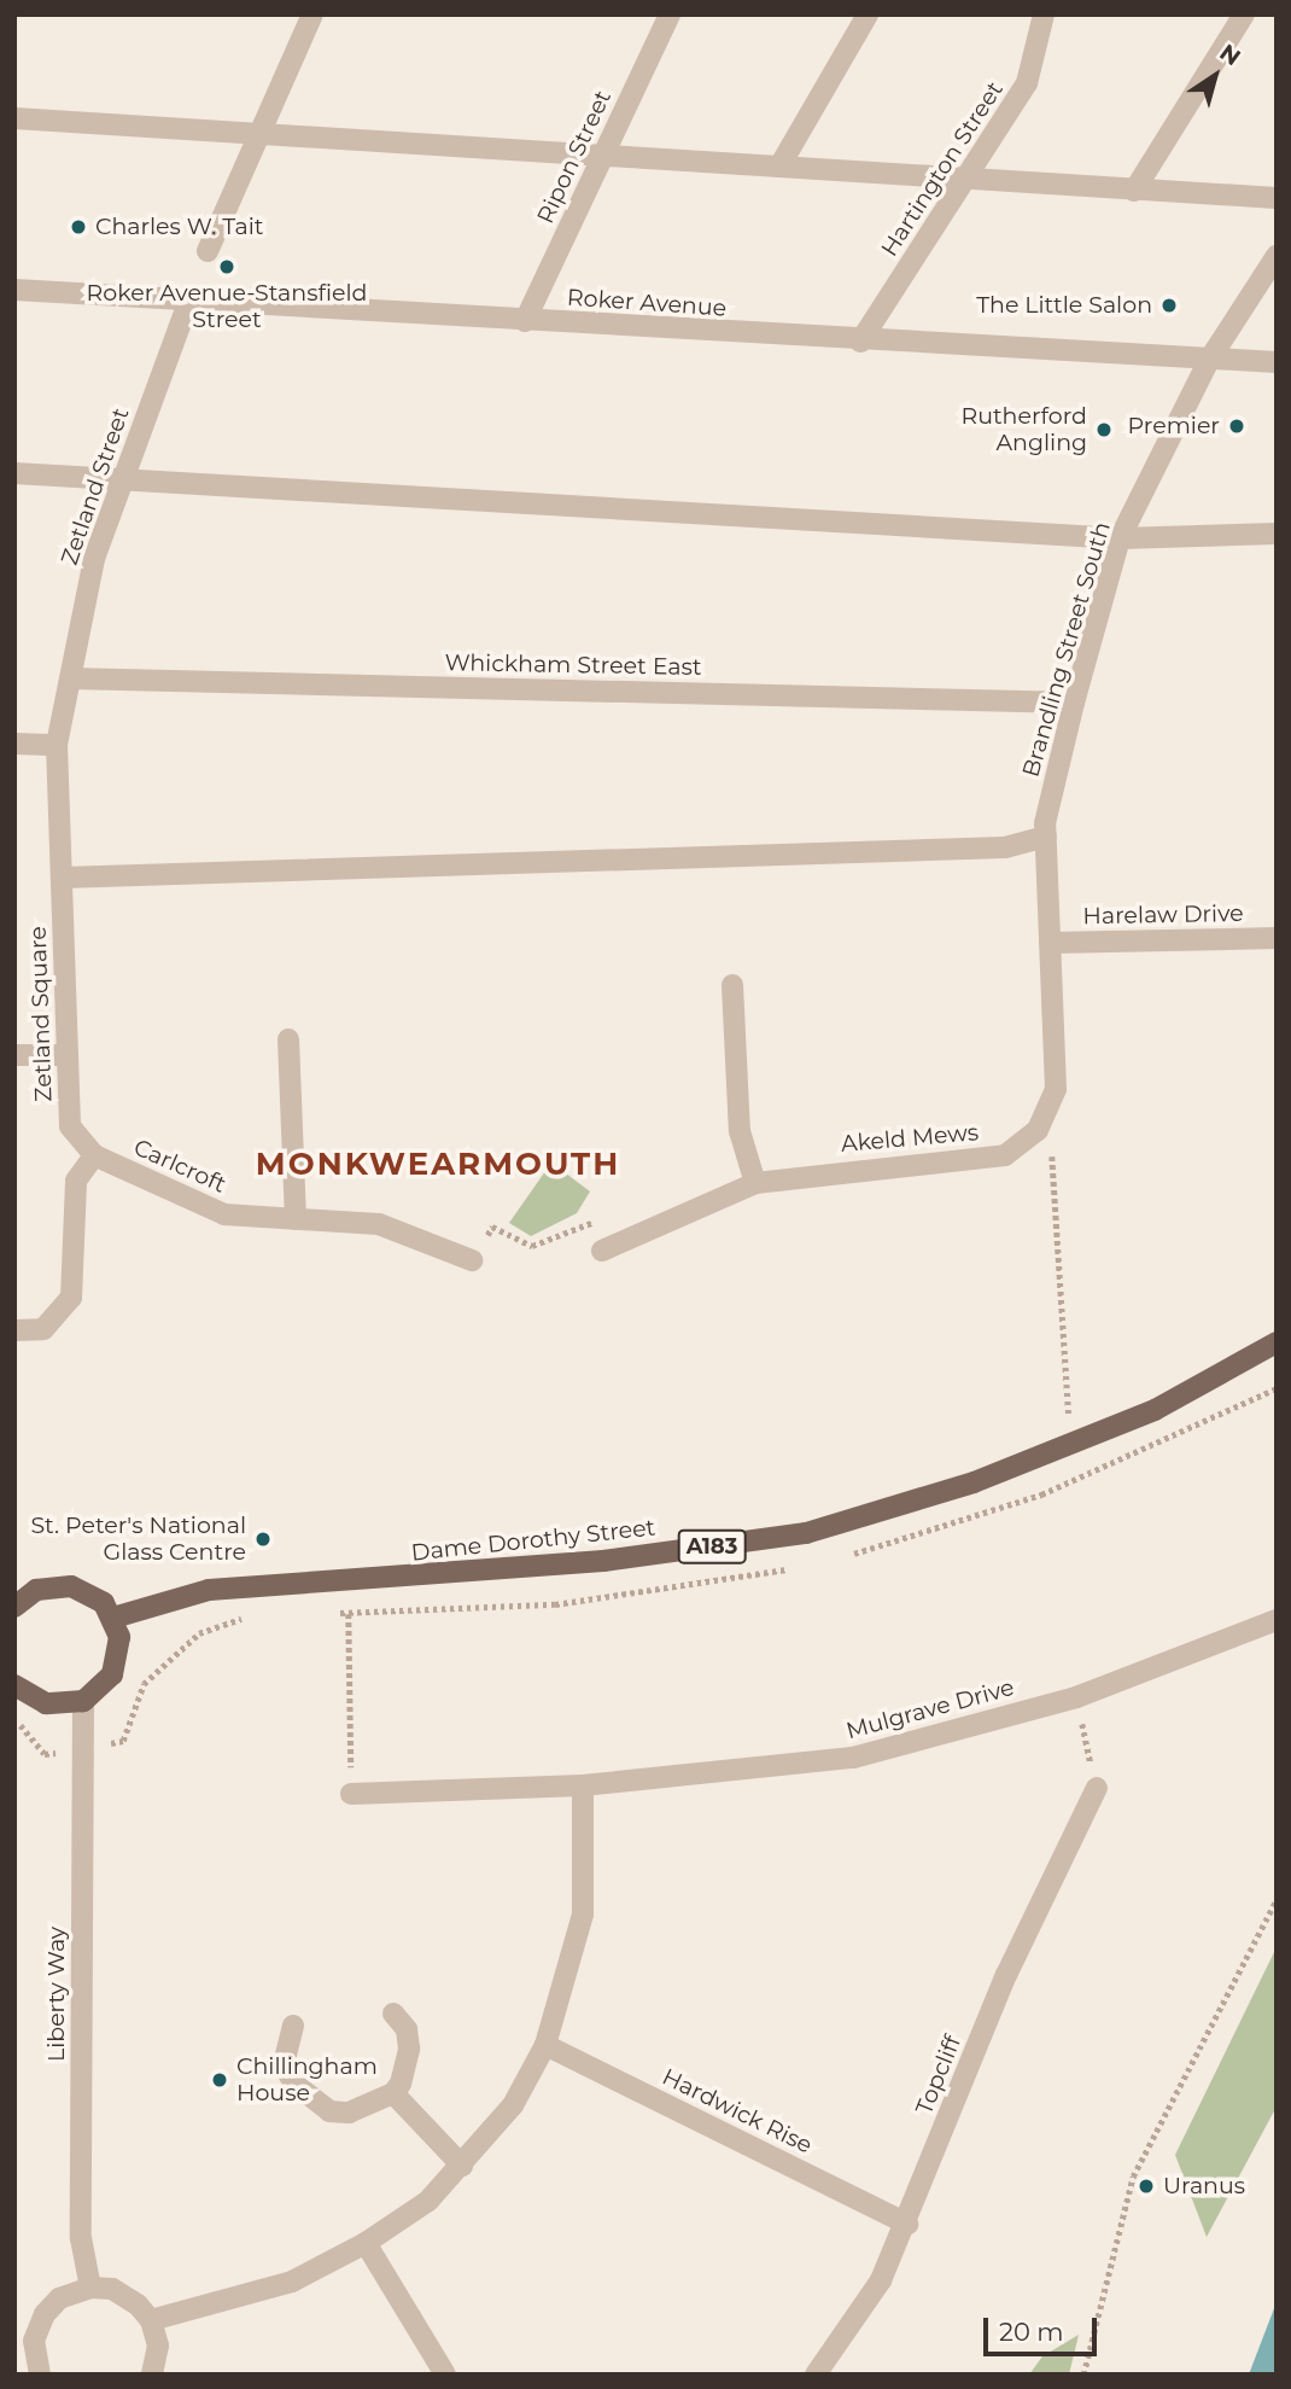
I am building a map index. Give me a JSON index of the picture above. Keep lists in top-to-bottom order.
{
  "streets": {
    "main road": ["Dame Dorothy Street", "A183"],
    "street": [
      "Ripon Street",
      "Hartington Street",
      "Roker Avenue",
      "Zetland Street",
      "Brandling Street South",
      "Whickham Street East",
      "Harelaw Drive",
      "Zetland Square",
      "Akeld Mews",
      "Carlcroft",
      "Mulgrave Drive",
      "Liberty Way",
      "Topcliff",
      "Hardwick Rise"
    ]
  },
  "crossings": [
    ["Ripon Street", "Roker Avenue"],
    ["Hartington Street", "Roker Avenue"],
    ["Roker Avenue", "Zetland Street"],
    ["Roker Avenue", "Brandling Street South"],
    ["Zetland Street", "Whickham Street East"],
    ["Zetland Street", "Zetland Square"],
    ["Brandling Street South", "Whickham Street East"],
    ["Brandling Street South", "Harelaw Drive"],
    ["Brandling Street South", "Akeld Mews"],
    ["Harelaw Drive", "Akeld Mews"],
    ["Zetland Square", "Carlcroft"],
    ["Topcliff", "Hardwick Rise"]
  ],
  "districts": ["MONKWEARMOUTH"],
  "places": [
    "Charles W. Tait",
    "Roker Avenue-Stansfield Street",
    "The Little Salon",
    "Premier",
    "Rutherford Angling",
    "St. Peter's National Glass Centre",
    "Chillingham House",
    "Uranus"
  ],
  "scale_bar": "20 m",
  "north": "top right"
}
